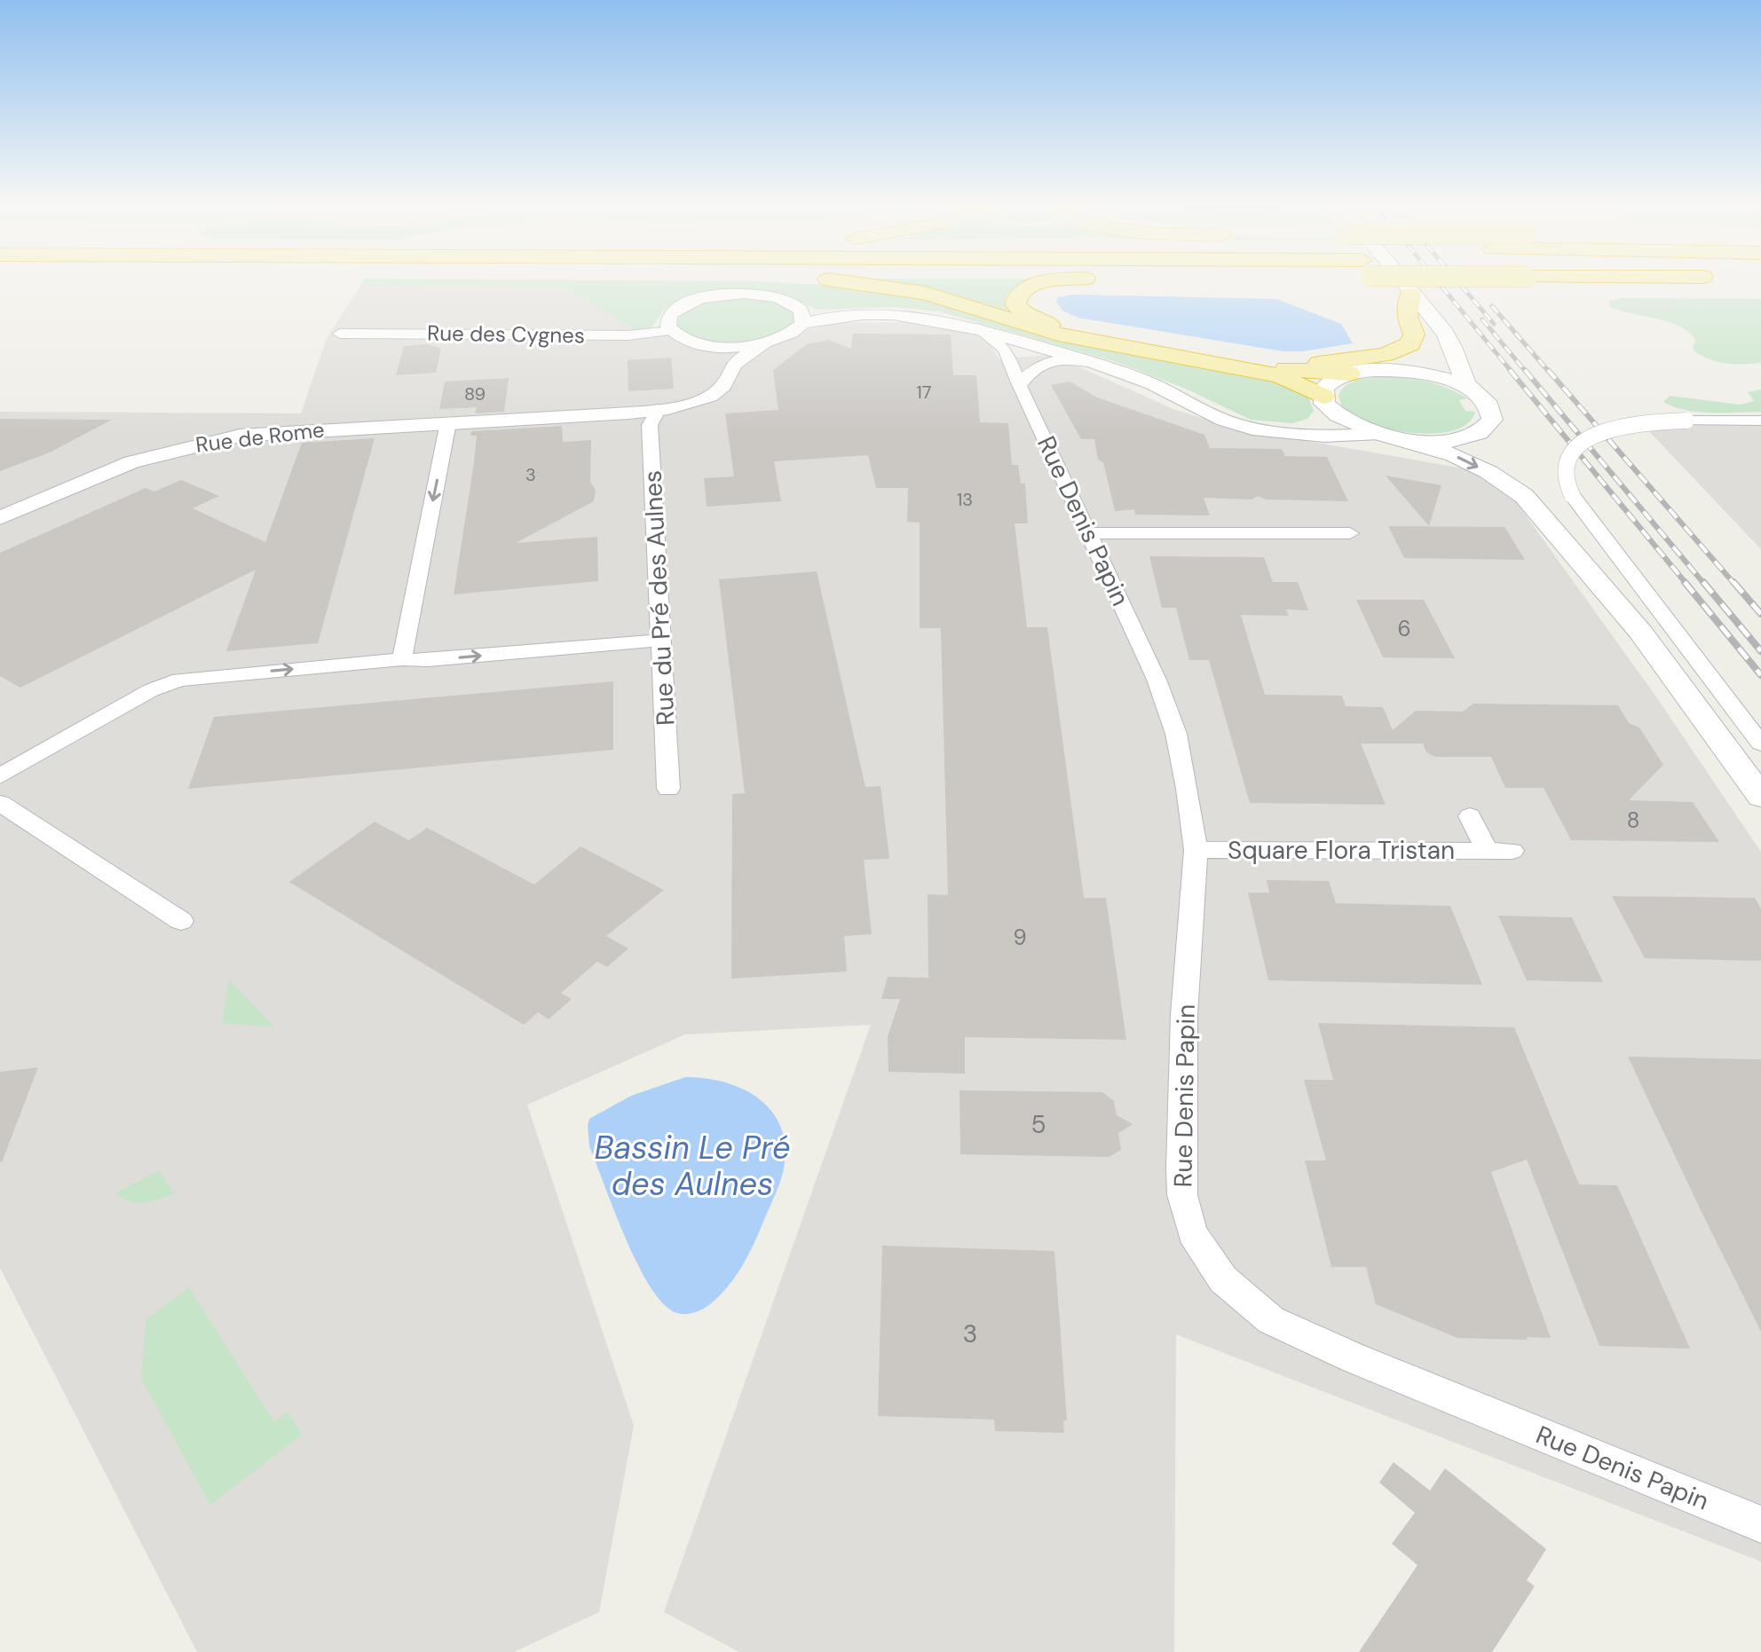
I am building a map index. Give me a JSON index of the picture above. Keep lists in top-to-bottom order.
{
  "streets": {
    "street": [
      "Rue des Cygnes",
      "Rue de Rome",
      "Rue Denis Papin",
      "Rue du Pré des Aulnes",
      "Square Flora Tristan"
    ]
  },
  "crossings": [
    ["Rue Denis Papin", "Square Flora Tristan"]
  ],
  "water": ["Bassin Le Pré des Aulnes"],
  "house_numbers": [
    "17",
    "89",
    "3",
    "13",
    "6",
    "8",
    "9",
    "5",
    "3"
  ]
}
